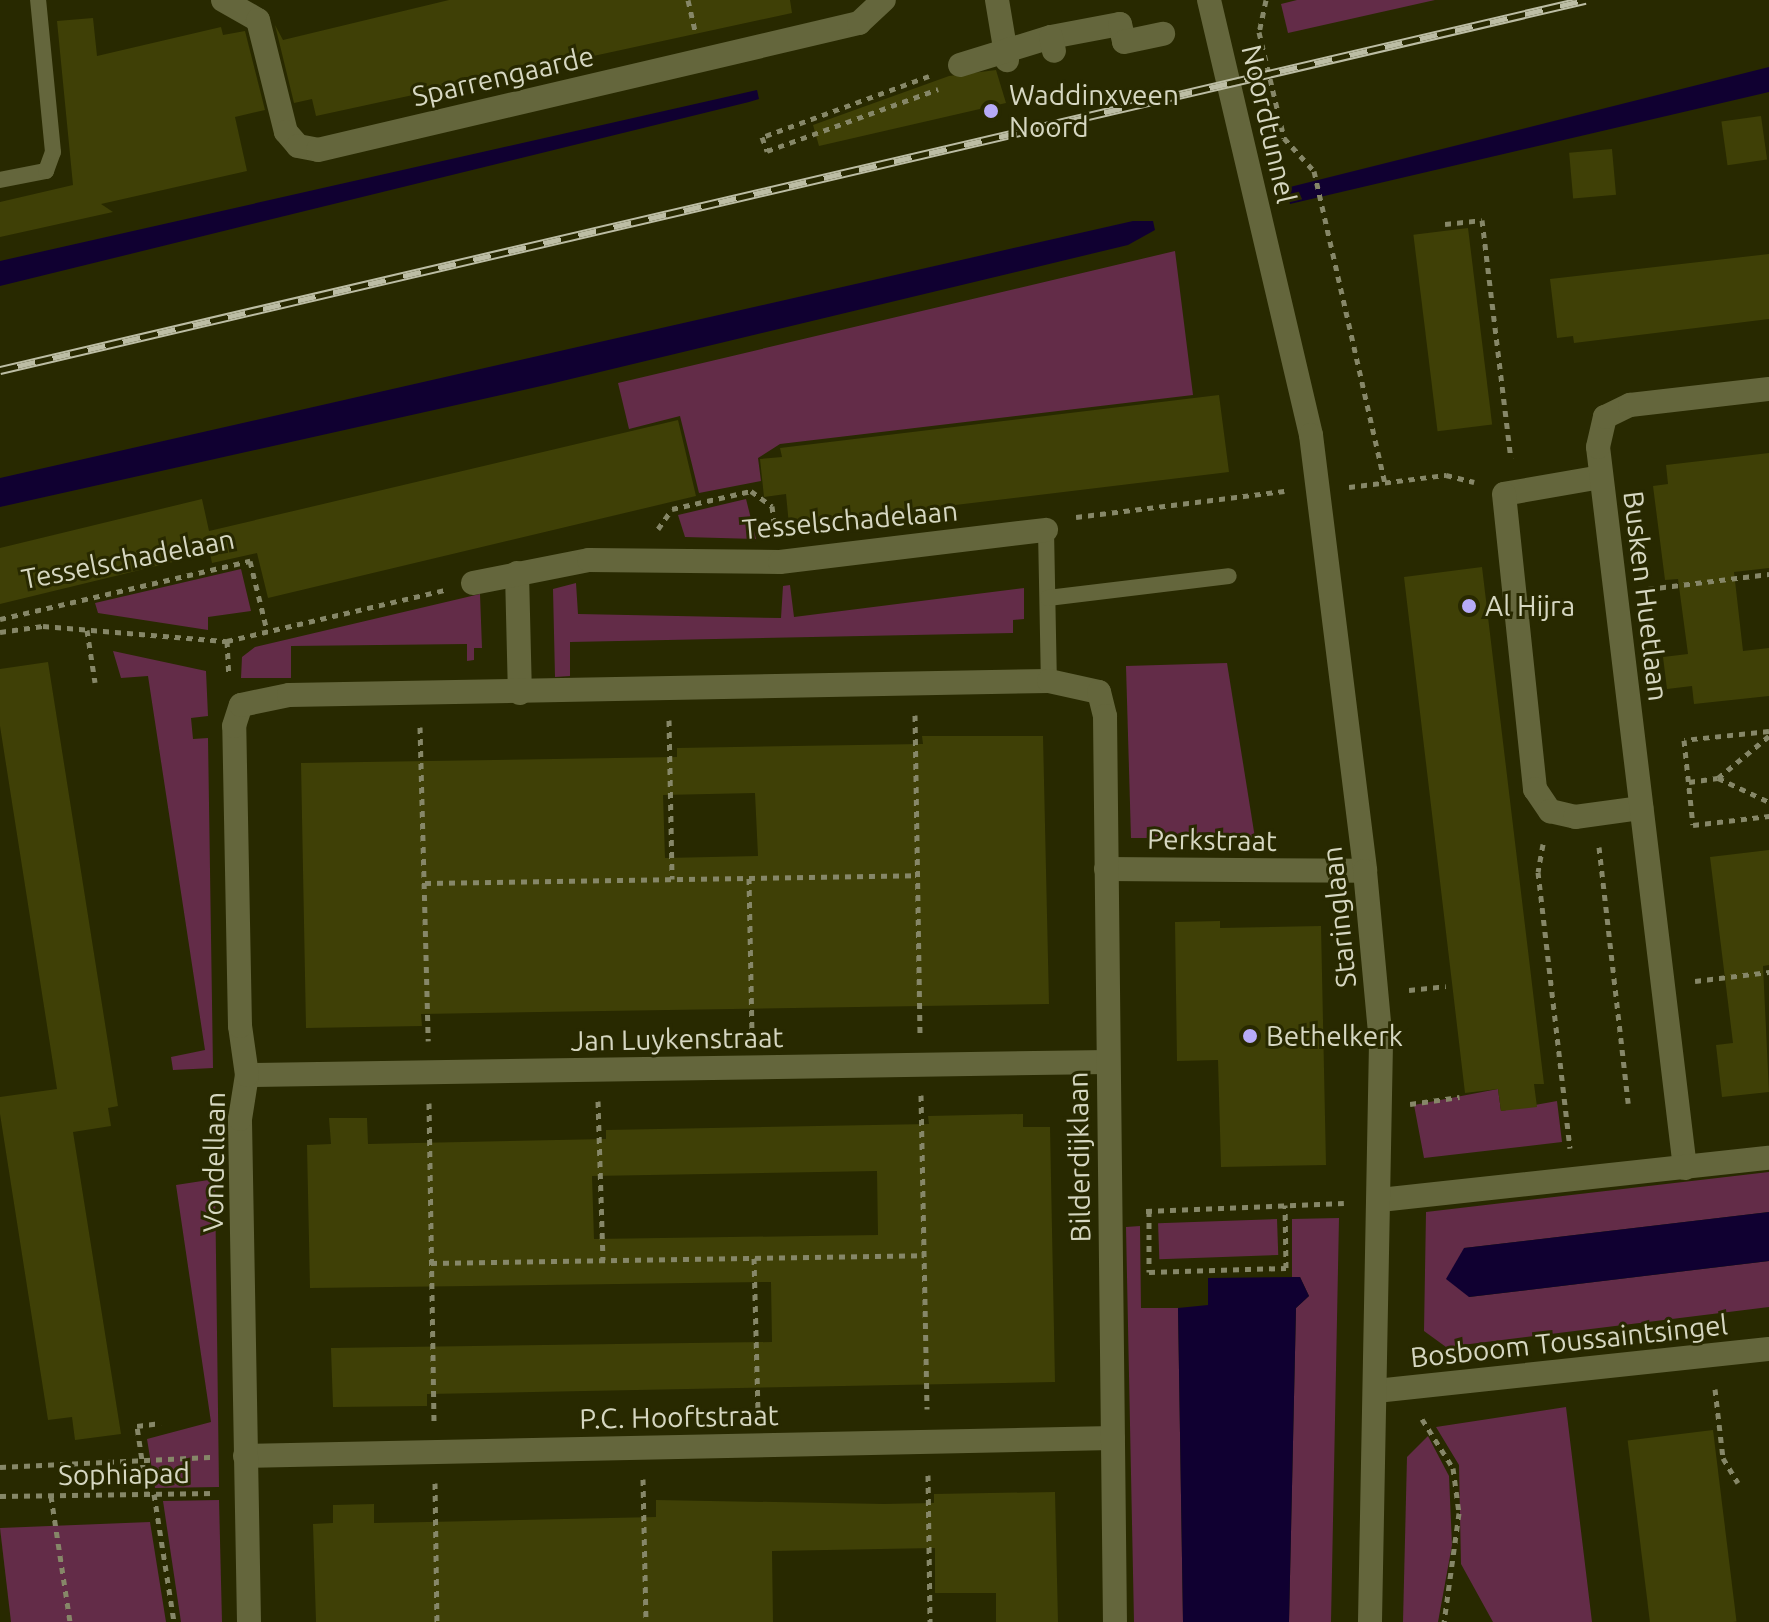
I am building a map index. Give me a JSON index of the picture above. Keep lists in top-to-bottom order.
{
  "streets": {
    "street": [
      "Sparrengaarde",
      "Noordtunnel",
      "Tesselschadelaan",
      "Busken Huetlaan",
      "Perkstraat",
      "Staringlaan",
      "Jan Luykenstraat",
      "Bilderdijklaan",
      "Vondellaan",
      "Bosboom Toussaintsingel",
      "P.C. Hooftstraat"
    ],
    "path": ["Sophiapad"]
  },
  "crossings": [
    ["Noordtunnel", "Staringlaan"],
    ["Perkstraat", "Staringlaan"],
    ["Perkstraat", "Bilderdijklaan"],
    ["Staringlaan", "Bosboom Toussaintsingel"],
    ["Jan Luykenstraat", "Bilderdijklaan"],
    ["Jan Luykenstraat", "Vondellaan"],
    ["Bilderdijklaan", "P.C. Hooftstraat"],
    ["Vondellaan", "P.C. Hooftstraat"],
    ["Vondellaan", "Sophiapad"],
    ["P.C. Hooftstraat", "Sophiapad"]
  ],
  "places": ["Waddinxveen Noord", "Al Hijra", "Bethelkerk"]
}
